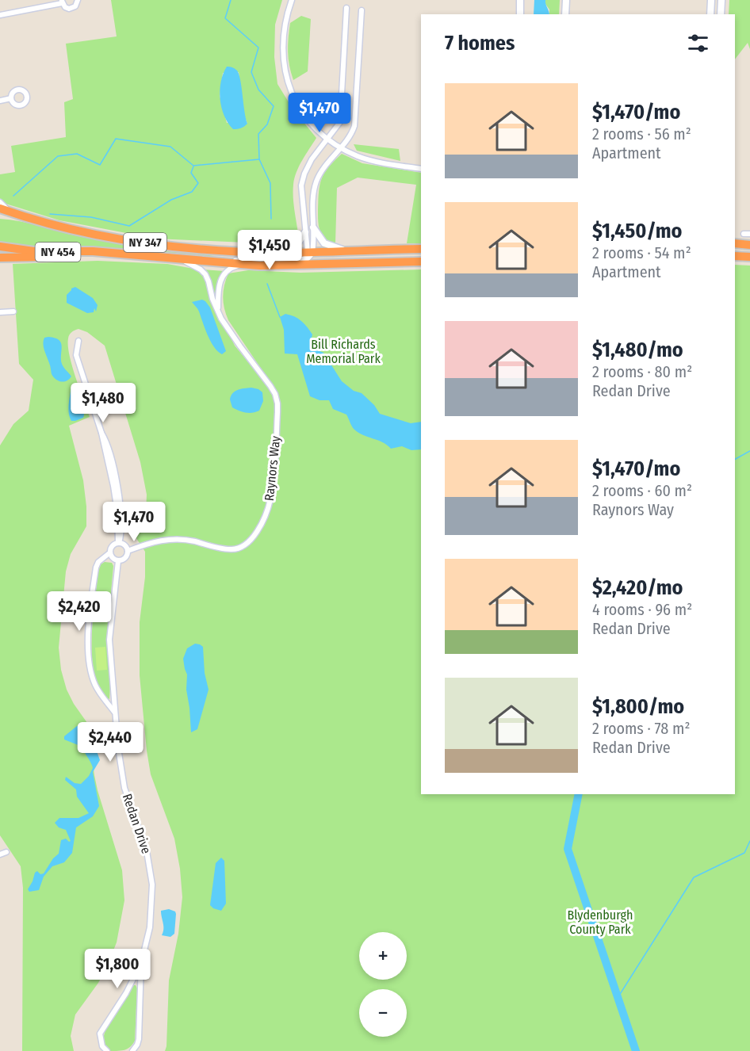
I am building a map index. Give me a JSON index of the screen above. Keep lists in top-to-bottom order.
{
  "streets": {
    "highway": ["NY 347", "NY 454"],
    "street": ["Raynors Way", "Redan Drive"]
  },
  "crossings": [
    ["NY 347", "NY 454"],
    ["NY 347", "Raynors Way"],
    ["Raynors Way", "Redan Drive"]
  ],
  "parks": ["Bill Richards Memorial Park", "Blydenburgh County Park"],
  "page": {
    "heading": "7 homes",
    "list": [
      {
        "name": "$1,470/mo",
        "note": "2 rooms · 56 m² · Apartment"
      },
      {
        "name": "$1,450/mo",
        "note": "2 rooms · 54 m² · Apartment"
      },
      {
        "name": "$1,480/mo",
        "note": "2 rooms · 80 m² · Redan Drive"
      },
      {
        "name": "$1,470/mo",
        "note": "2 rooms · 60 m² · Raynors Way"
      },
      {
        "name": "$2,420/mo",
        "note": "4 rooms · 96 m² · Redan Drive"
      },
      {
        "name": "$1,800/mo",
        "note": "2 rooms · 78 m² · Redan Drive"
      }
    ],
    "price": [
      "$1,470",
      "$1,450",
      "$1,480",
      "$1,470",
      "$2,420",
      "$2,440",
      "$1,800"
    ],
    "map_buttons": ["+", "−"]
  }
}
